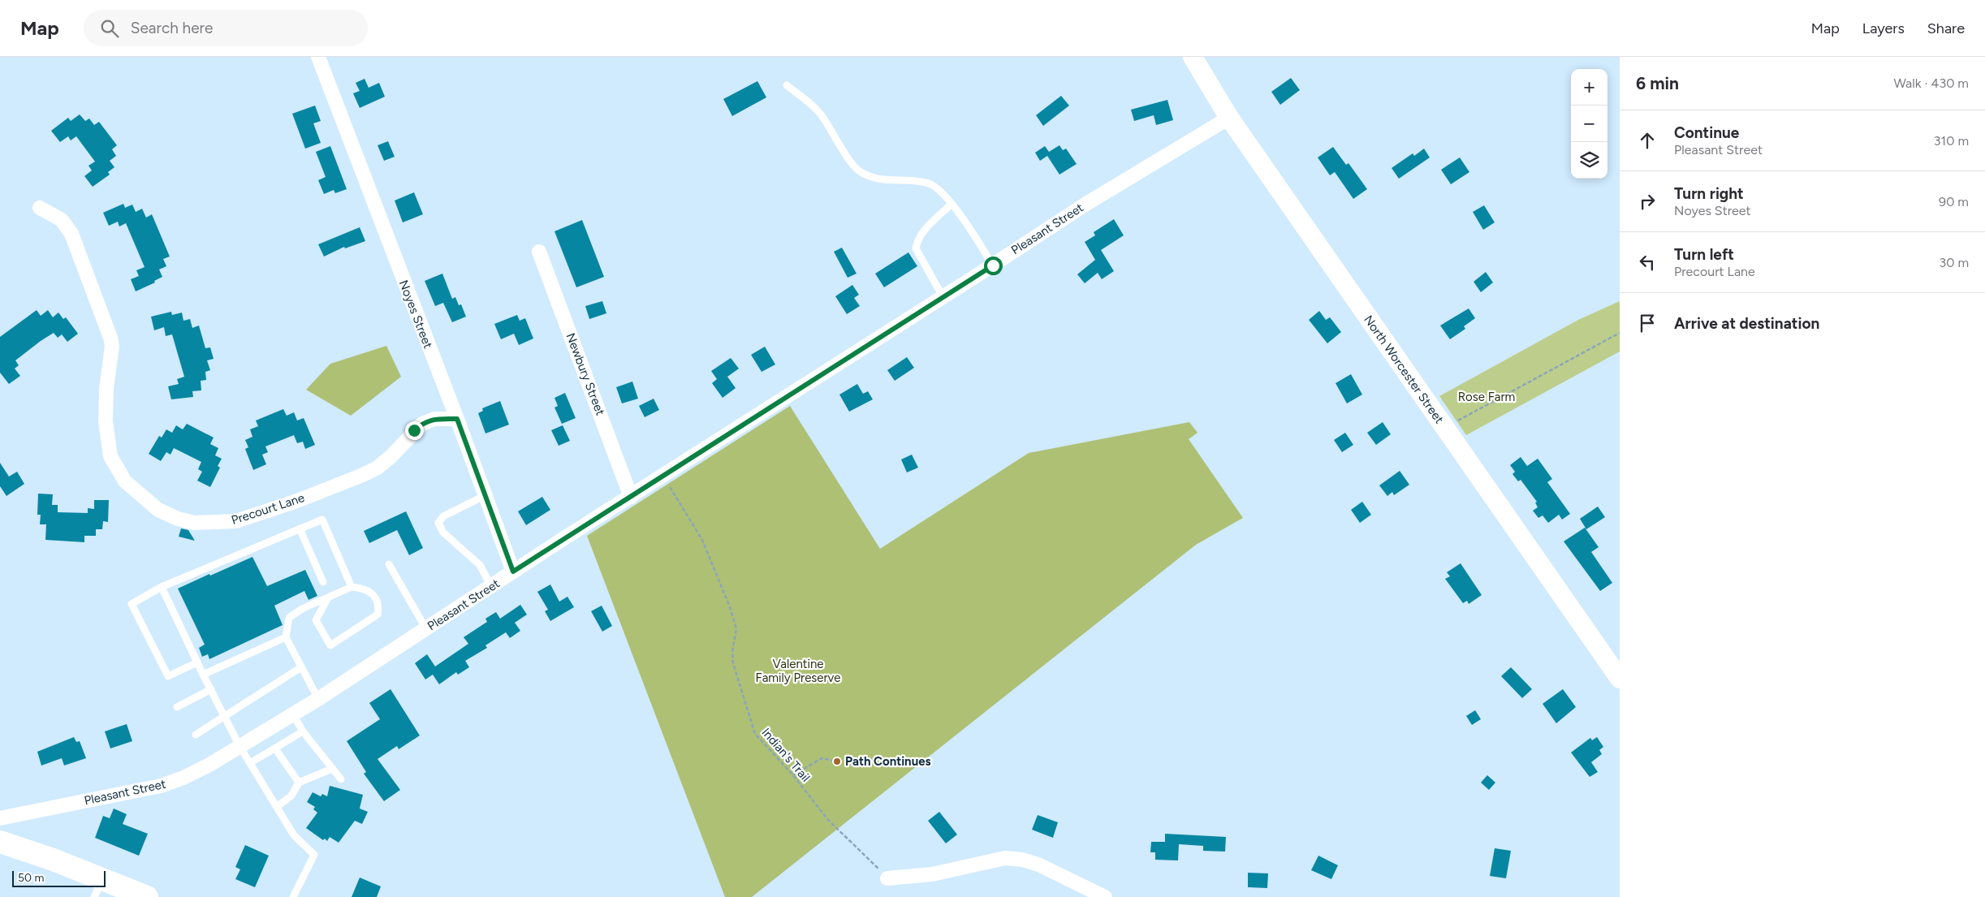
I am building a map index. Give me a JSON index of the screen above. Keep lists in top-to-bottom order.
{
  "streets": {
    "street": [
      "Pleasant Street",
      "Noyes Street",
      "North Worcester Street",
      "Newbury Street",
      "Precourt Lane"
    ],
    "path": ["Indian's Trail"]
  },
  "crossings": [
    ["Pleasant Street", "Noyes Street"],
    ["Pleasant Street", "North Worcester Street"],
    ["Pleasant Street", "Newbury Street"],
    ["Noyes Street", "Precourt Lane"]
  ],
  "parks": ["Rose Farm", "Valentine Family Preserve"],
  "places": ["Path Continues"],
  "scale_bar": "50 m",
  "page": {
    "header": "Map",
    "search": "Search here",
    "nav": ["Map", "Layers", "Share"],
    "heading": ["6 min", "Walk · 430 m"],
    "map_buttons": ["+", "−"],
    "list": [
      ["Continue", "Pleasant Street", "310 m"],
      ["Turn right", "Noyes Street", "90 m"],
      ["Turn left", "Precourt Lane", "30 m"],
      "Arrive at destination"
    ],
    "scale": "50 m"
  }
}
